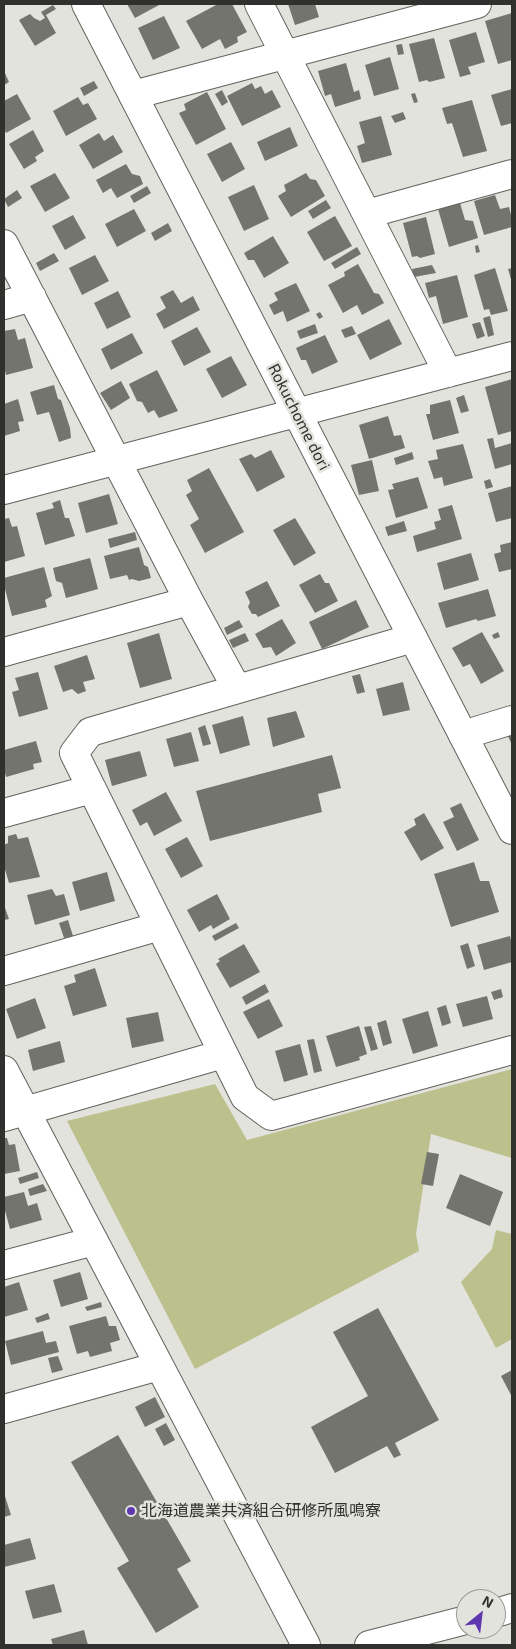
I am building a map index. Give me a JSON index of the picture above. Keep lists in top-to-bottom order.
{
  "streets": {
    "street": ["Rokuchome dori"]
  },
  "places": ["北海道農業共済組合研修所風鳴寮"],
  "north": "top right"
}
